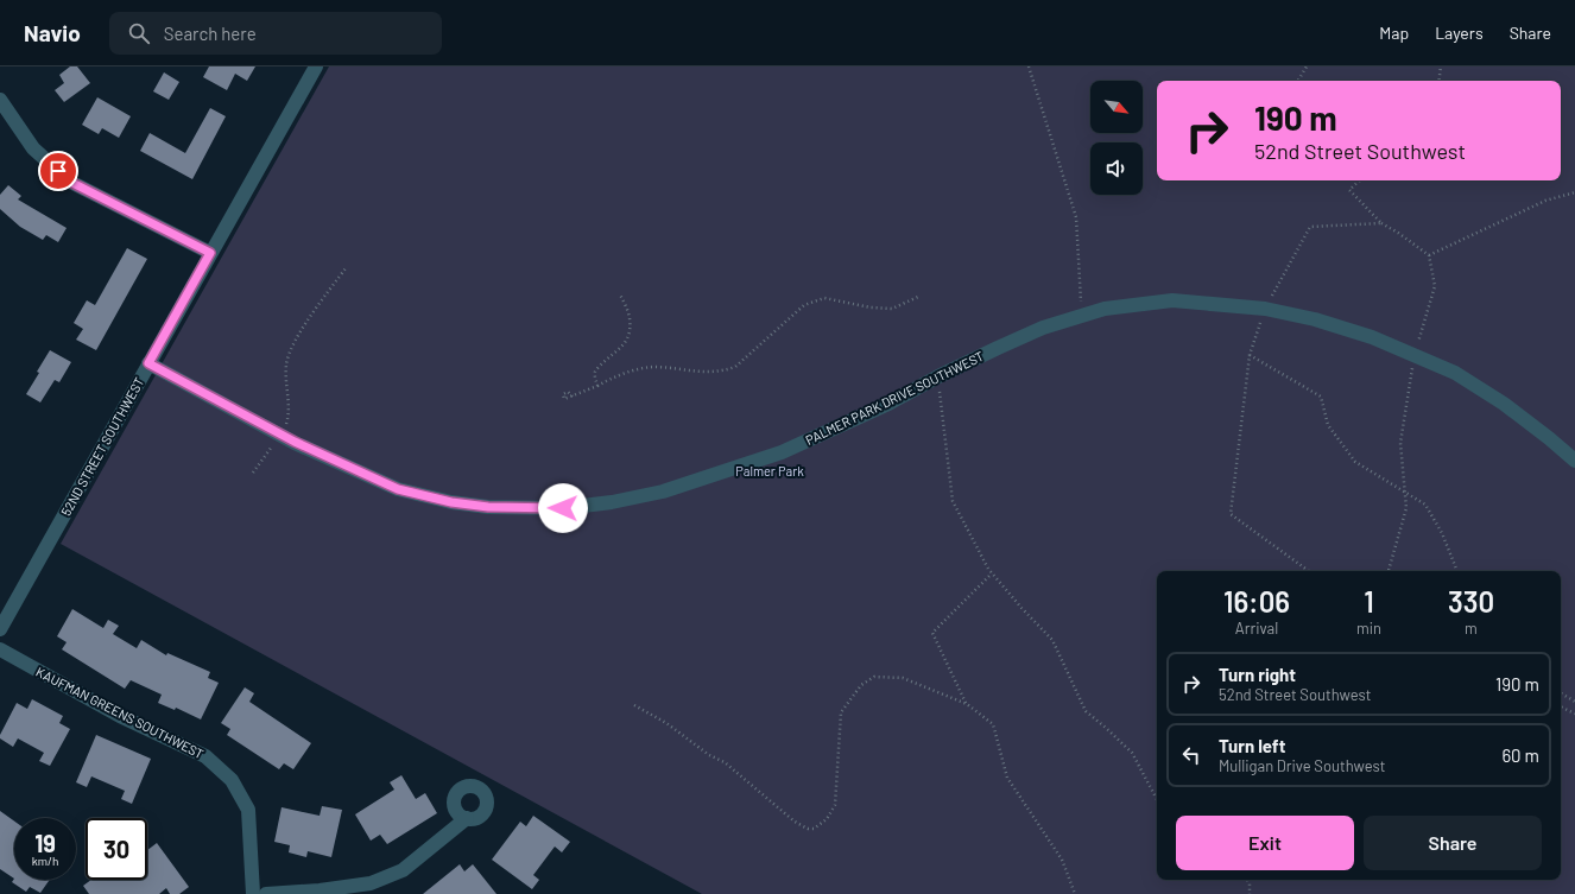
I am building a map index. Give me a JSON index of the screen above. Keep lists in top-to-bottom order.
{
  "streets": {
    "street": ["PALMER PARK DRIVE SOUTHWEST", "52ND STREET SOUTHWEST", "KAUFMAN GREENS SOUTHWEST"]
  },
  "crossings": [
    ["PALMER PARK DRIVE SOUTHWEST", "52ND STREET SOUTHWEST"]
  ],
  "parks": ["Palmer Park"],
  "north": "bottom right",
  "page": {
    "header": "Navio",
    "search": "Search here",
    "nav": ["Map", "Layers", "Share"],
    "turn": ["190 m", "52nd Street Southwest"],
    "eta": [
      "16:06",
      "Arrival",
      "1",
      "min",
      "330",
      "m"
    ],
    "list": [
      {
        "name": "Turn right",
        "note": "52nd Street Southwest",
        "value": "190 m"
      },
      {
        "name": "Turn left",
        "note": "Mulligan Drive Southwest",
        "value": "60 m"
      }
    ],
    "buttons": ["Exit", "Share"],
    "speed": "19 km/h",
    "limit": "30"
  }
}
